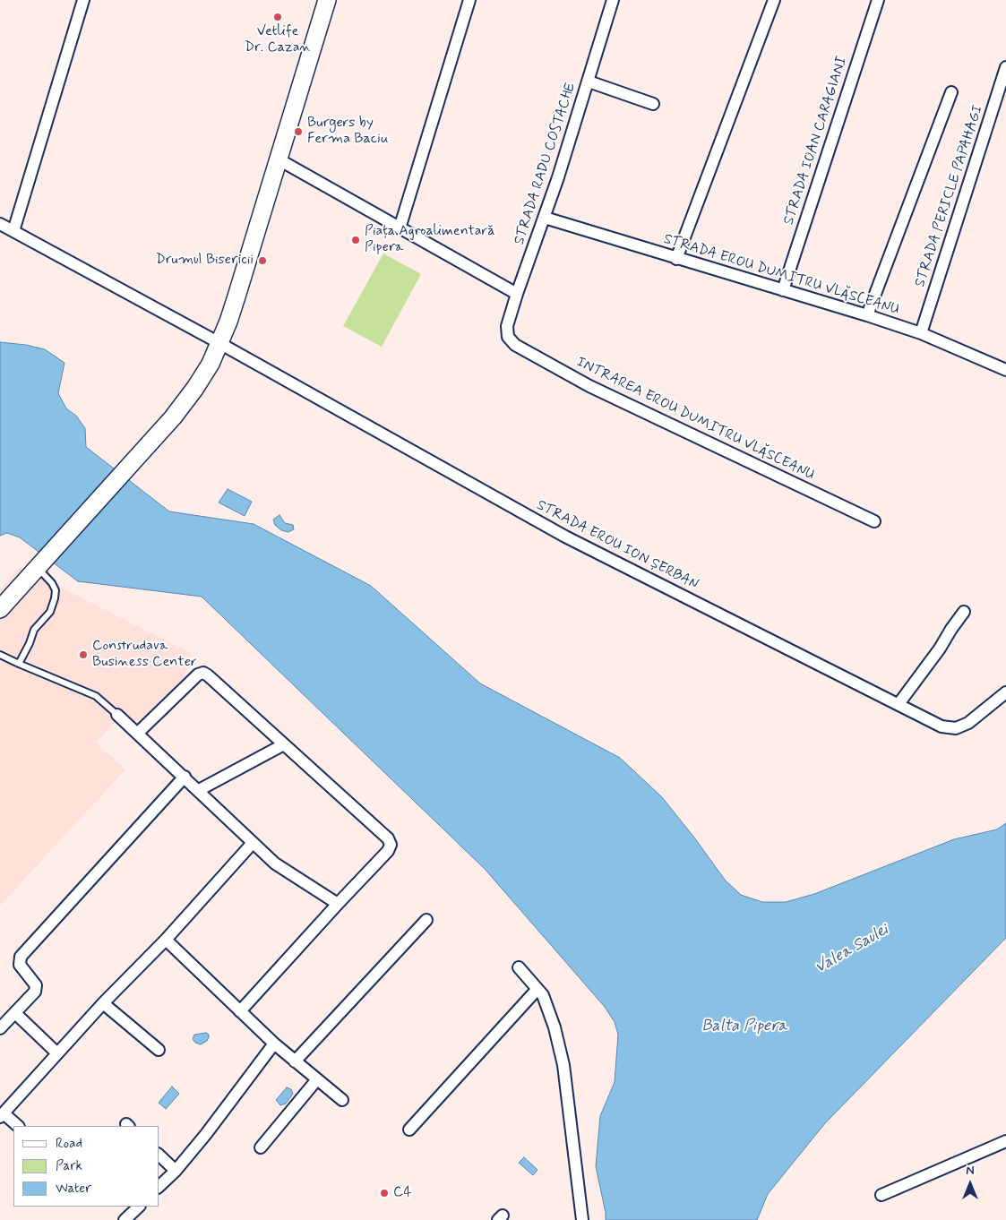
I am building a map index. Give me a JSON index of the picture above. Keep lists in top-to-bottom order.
{
  "streets": {
    "street": [
      "STRADA IOAN CARAGIANI",
      "STRADA RADU COSTACHE",
      "STRADA PERICLE PAPAHAGI",
      "STRADA EROU DUMITRU VLĂSCEANU",
      "INTRAREA EROU DUMITRU VLĂSCEANU",
      "STRADA EROU ION ȘERBAN"
    ]
  },
  "crossings": [
    ["STRADA IOAN CARAGIANI", "STRADA EROU DUMITRU VLĂSCEANU"],
    ["STRADA RADU COSTACHE", "STRADA EROU DUMITRU VLĂSCEANU"],
    ["STRADA RADU COSTACHE", "INTRAREA EROU DUMITRU VLĂSCEANU"],
    ["STRADA PERICLE PAPAHAGI", "STRADA EROU DUMITRU VLĂSCEANU"]
  ],
  "water": ["Valea Saulei", "Balta Pipera"],
  "places": [
    "Vetlife Dr. Cazan",
    "Burgers by Ferma Baciu",
    "Piața Agroalimentară Pipera",
    "Drumul Bisericii",
    "Construdava Business Center",
    "C4"
  ],
  "legend": ["Road", "Park", "Water"],
  "north": "top"
}
